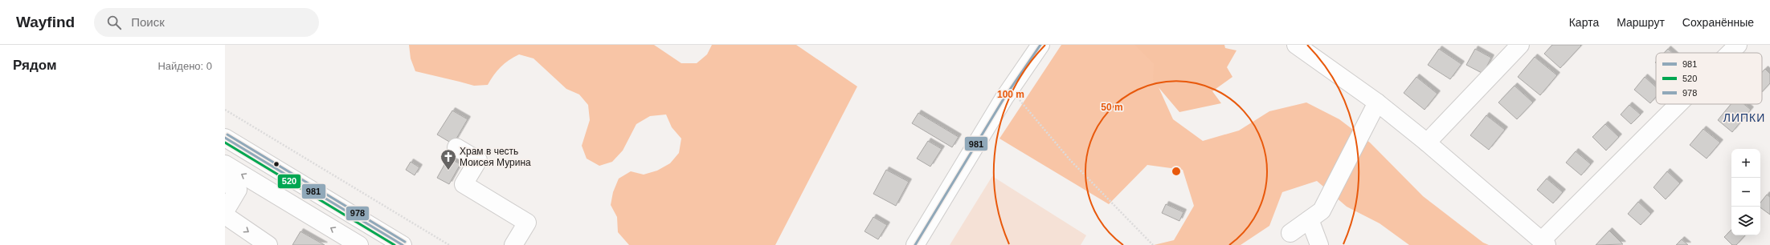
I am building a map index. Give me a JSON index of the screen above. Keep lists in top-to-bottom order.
{
  "districts": ["ЛИПКИ"],
  "places": {
    "church": ["Храм в честь Моисея Мурина"]
  },
  "lines": ["transit line 981", "transit line 978", "transit line 520"],
  "legend": ["981", "520", "978"],
  "page": {
    "header": "Wayfind",
    "search": "Поиск",
    "nav": ["Карта", "Маршрут", "Сохранённые"],
    "heading": ["Рядом", "Найдено: 0"],
    "map_buttons": ["+", "−"]
  },
  "rings": ["100 m", "50 m"]
}
